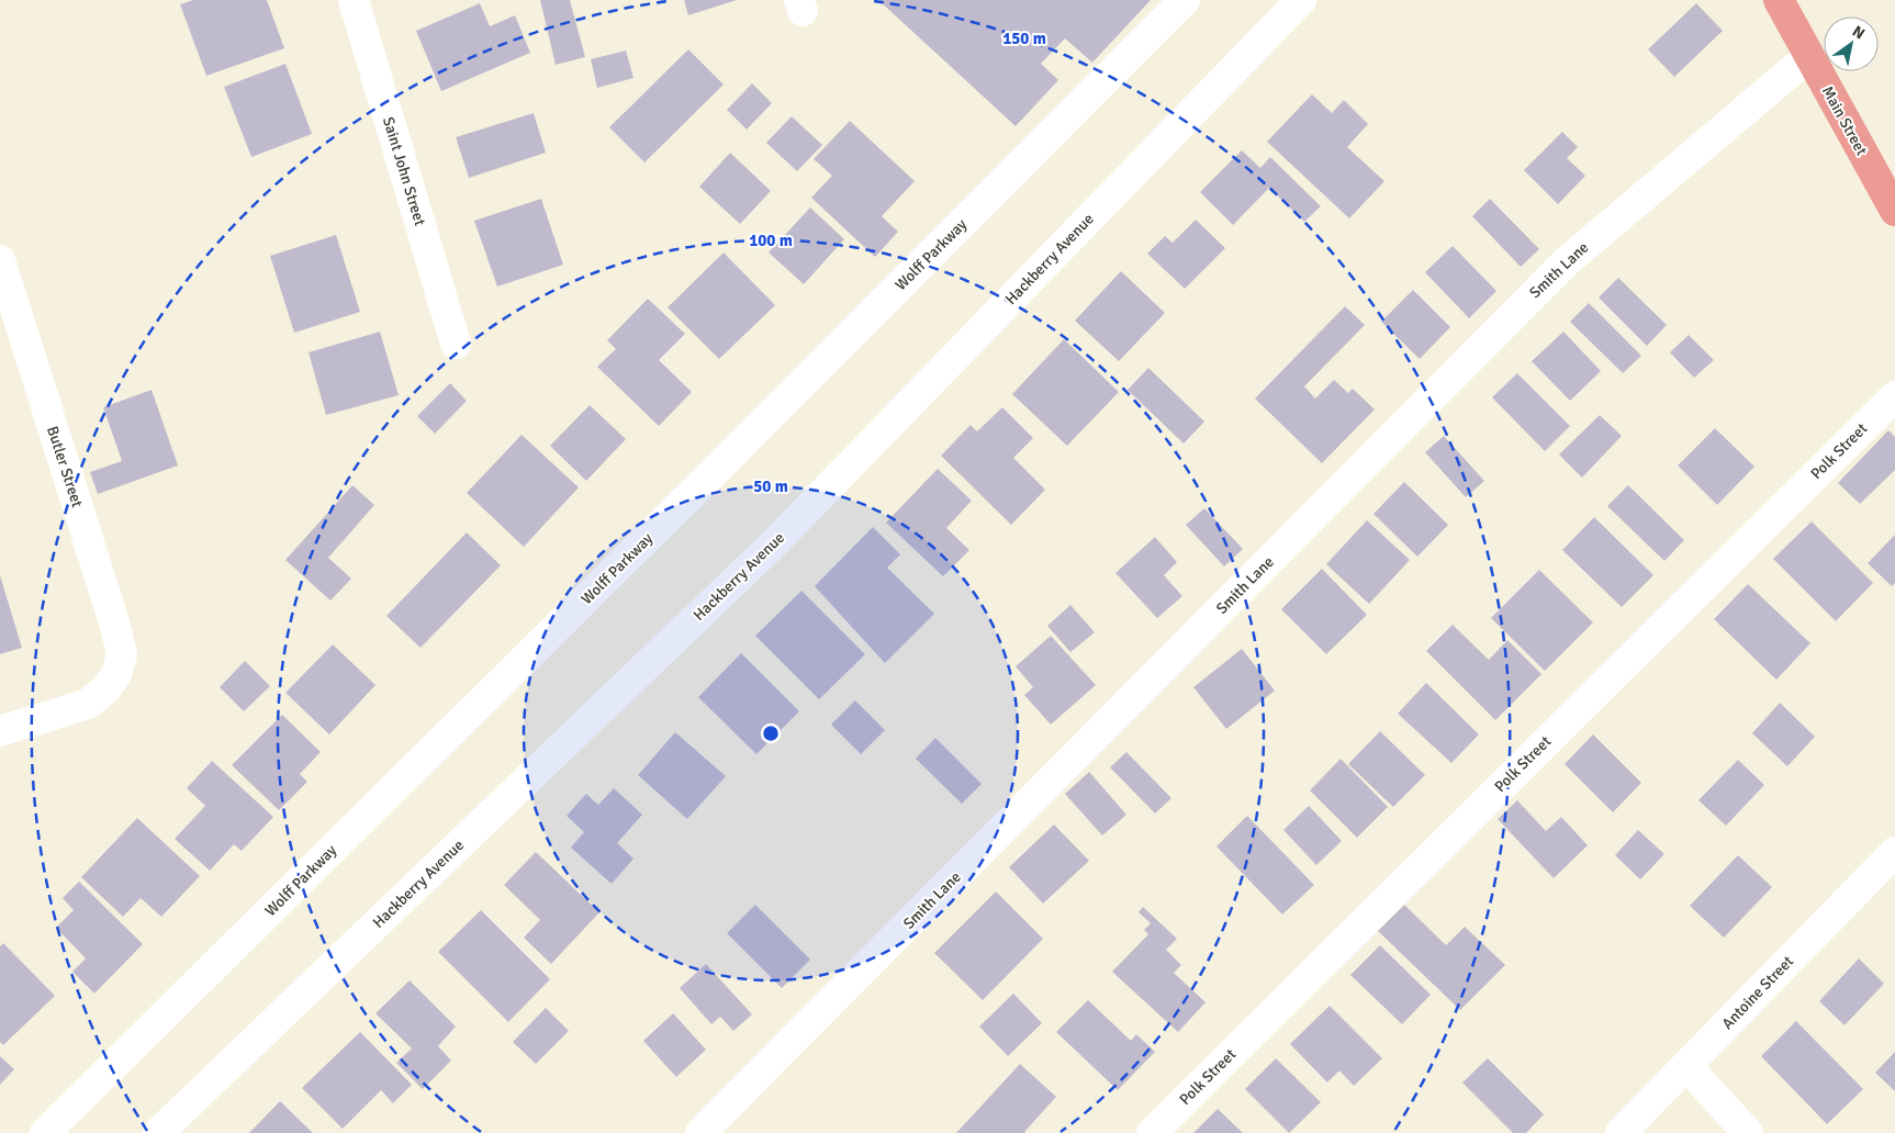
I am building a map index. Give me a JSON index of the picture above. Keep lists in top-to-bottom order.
{
  "streets": {
    "main road": ["Main Street"],
    "street": [
      "Saint John Street",
      "Wolff Parkway",
      "Hackberry Avenue",
      "Smith Lane",
      "Polk Street",
      "Butler Street",
      "Antoine Street"
    ]
  },
  "crossings": [
    ["Main Street", "Smith Lane"]
  ],
  "north": "top right",
  "rings": ["150 m", "100 m", "50 m"]
}
